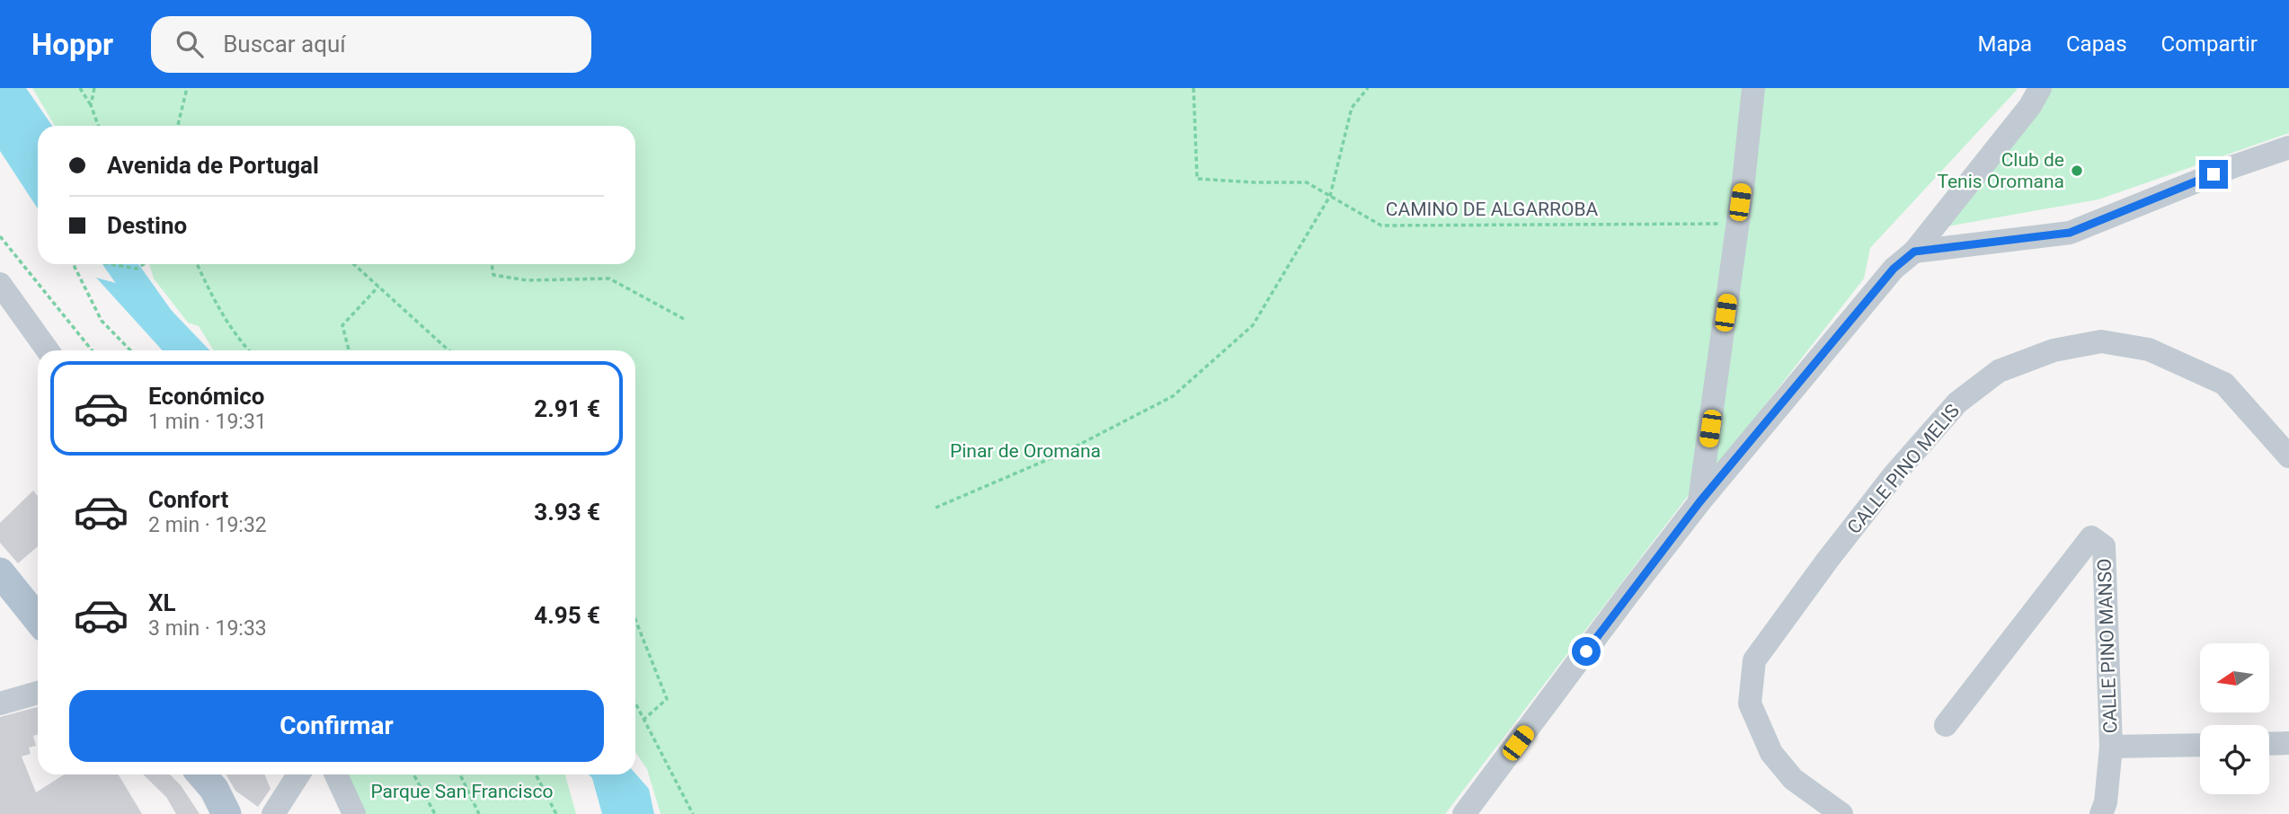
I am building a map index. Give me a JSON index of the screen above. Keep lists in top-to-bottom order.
{
  "streets": {
    "street": ["CALLE PINO MELIS", "CALLE PINO MANSO"],
    "path": ["CAMINO DE ALGARROBA"]
  },
  "parks": ["Pinar de Oromana", "Parque San Francisco"],
  "places": ["Club de Tenis Oromana"],
  "north": "left",
  "page": {
    "header": "Hoppr",
    "search": "Buscar aquí",
    "nav": ["Mapa", "Capas", "Compartir"],
    "banner": ["Avenida de Portugal", "Destino"],
    "list": [
      {
        "name": "Económico",
        "note": "1 min · 19:31",
        "value": "2.91 €"
      },
      {
        "name": "Confort",
        "note": "2 min · 19:32",
        "value": "3.93 €"
      },
      {
        "name": "XL",
        "note": "3 min · 19:33",
        "value": "4.95 €"
      }
    ],
    "buttons": "Confirmar"
  }
}
